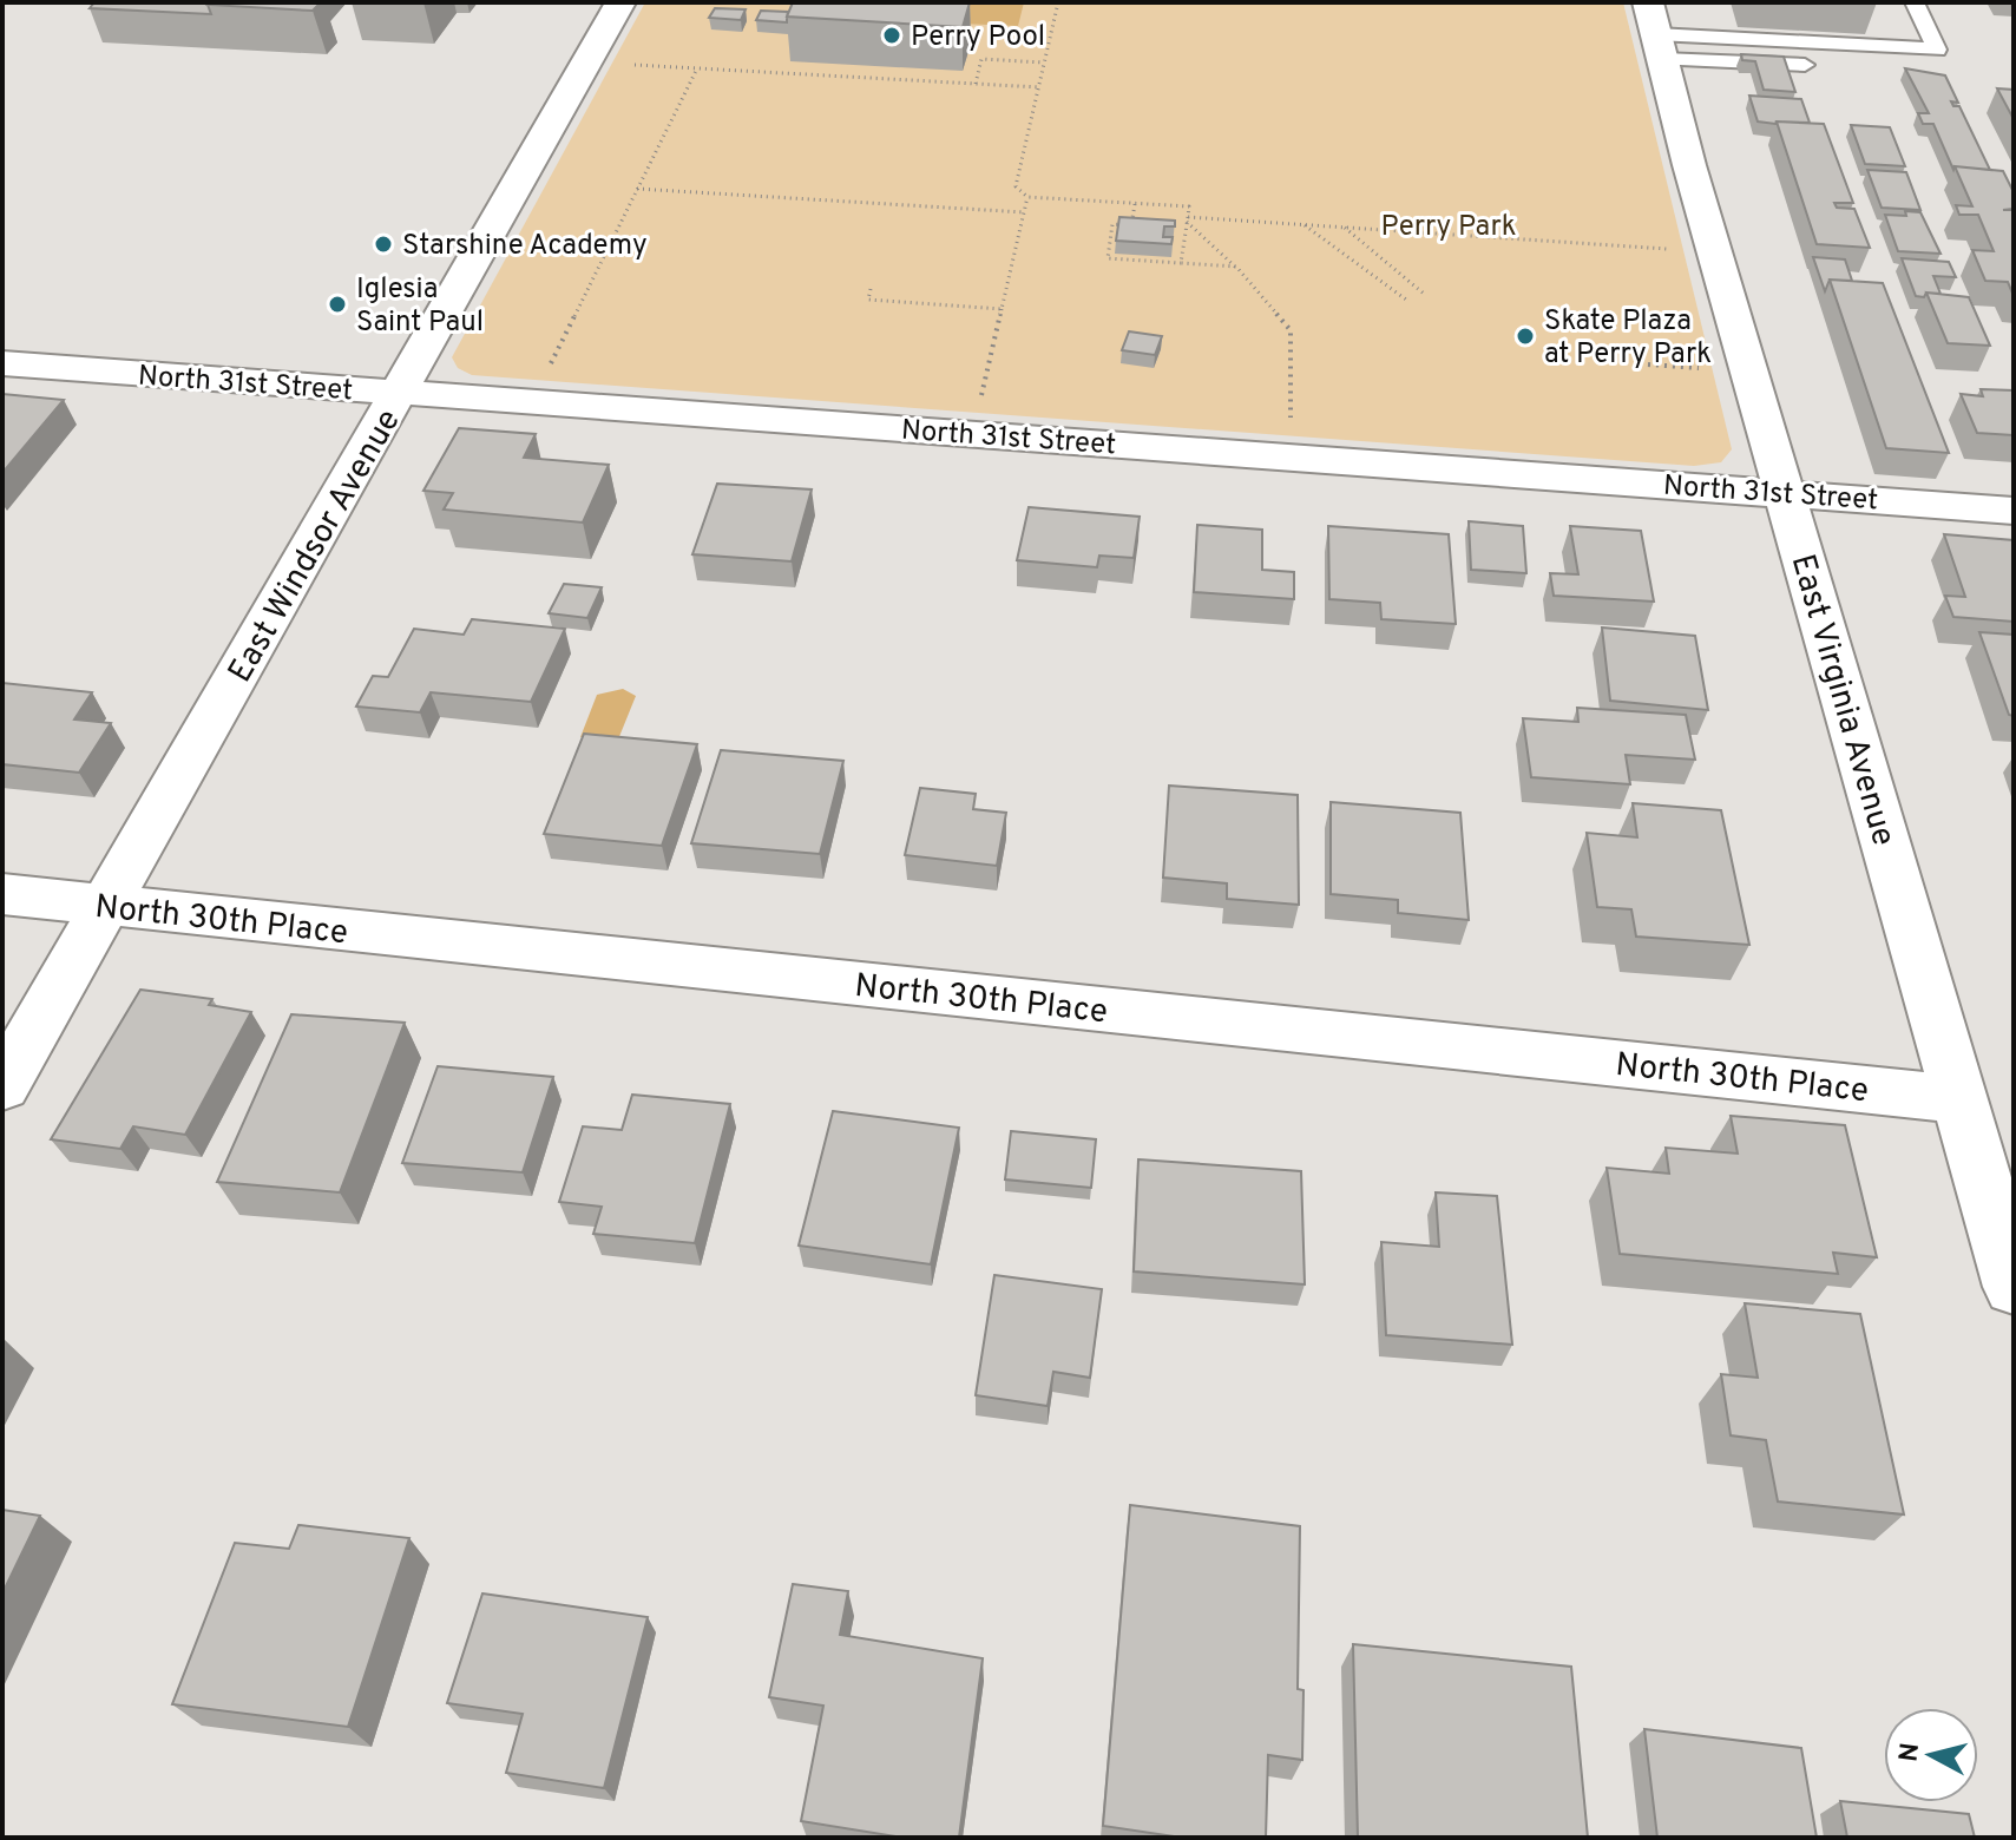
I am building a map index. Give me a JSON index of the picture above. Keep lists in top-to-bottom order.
{
  "streets": {
    "street": [
      "North 31st Street",
      "East Windsor Avenue",
      "East Virginia Avenue",
      "North 30th Place"
    ]
  },
  "crossings": [
    ["North 31st Street", "East Windsor Avenue"],
    ["North 31st Street", "East Virginia Avenue"],
    ["East Windsor Avenue", "North 30th Place"],
    ["East Virginia Avenue", "North 30th Place"]
  ],
  "parks": ["Perry Park"],
  "places": [
    "Perry Pool",
    "Starshine Academy",
    "Iglesia Saint Paul",
    "Skate Plaza at Perry Park"
  ],
  "north": "left"
}
